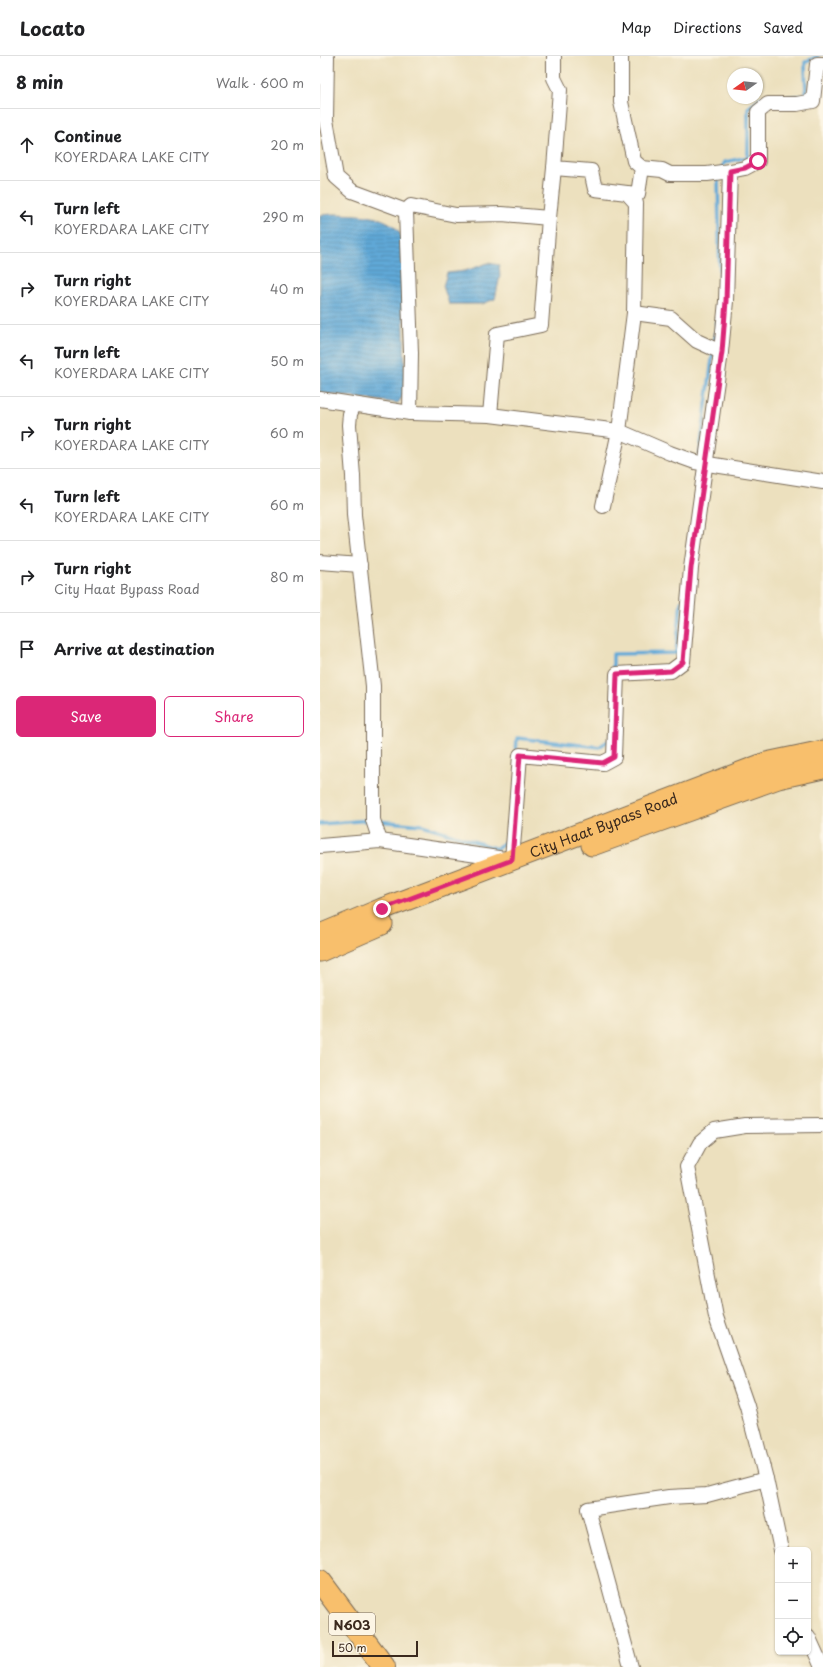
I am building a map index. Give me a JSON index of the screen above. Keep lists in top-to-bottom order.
{
  "streets": {
    "highway": ["N603"],
    "main road": ["City Haat Bypass Road"]
  },
  "scale_bar": "50 m",
  "north": "left",
  "page": {
    "header": "Locato",
    "nav": ["Map", "Directions", "Saved"],
    "heading": ["8 min", "Walk · 600 m"],
    "list": [
      ["Continue", "KOYERDARA LAKE CITY", "20 m"],
      ["Turn left", "KOYERDARA LAKE CITY", "290 m"],
      ["Turn right", "KOYERDARA LAKE CITY", "40 m"],
      ["Turn left", "KOYERDARA LAKE CITY", "50 m"],
      ["Turn right", "KOYERDARA LAKE CITY", "60 m"],
      ["Turn left", "KOYERDARA LAKE CITY", "60 m"],
      ["Turn right", "City Haat Bypass Road", "80 m"],
      "Arrive at destination"
    ],
    "buttons": ["Save", "Share"],
    "map_buttons": ["+", "−"],
    "scale": "50 m"
  }
}
